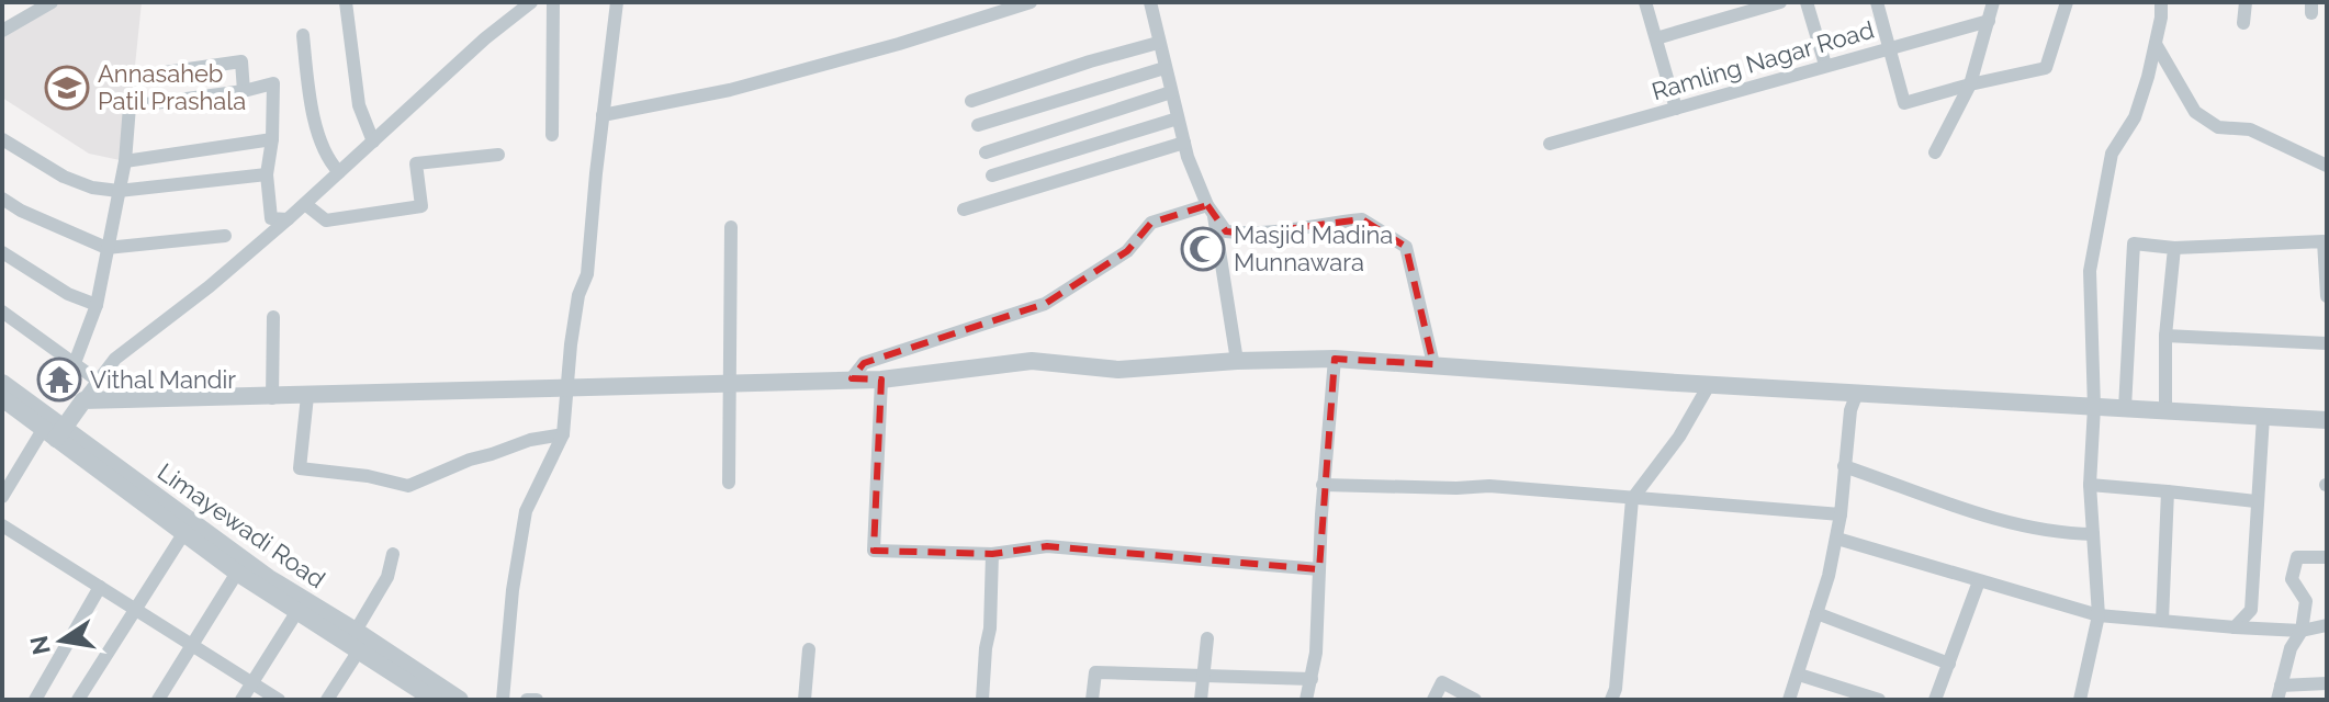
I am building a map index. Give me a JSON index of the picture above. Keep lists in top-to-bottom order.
{
  "streets": {
    "street": ["Ramling Nagar Road", "Limayewadi Road"]
  },
  "places": {
    "school or university": ["Annasaheb Patil Prashala"],
    "mosque": ["Masjid Madina Munnawara"],
    "temple": ["Vithal Mandir"]
  },
  "north": "left"
}
